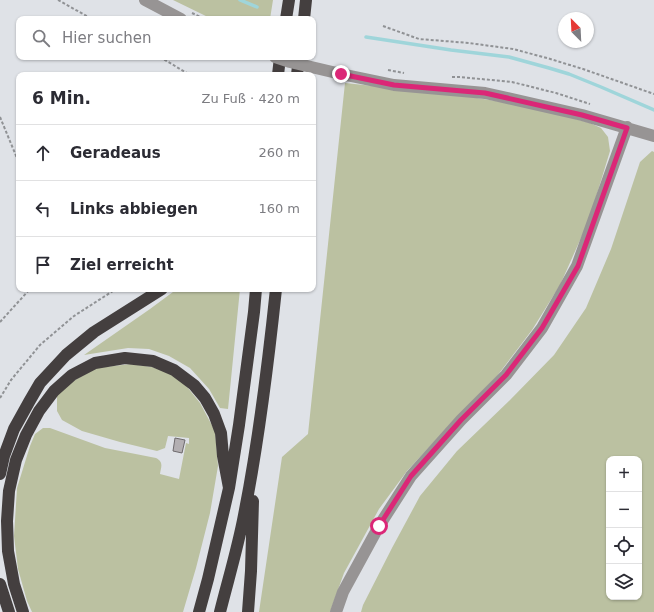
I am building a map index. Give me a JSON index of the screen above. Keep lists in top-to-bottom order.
{
  "north": "top left",
  "page": {
    "search": "Hier suchen",
    "heading": ["6 Min.", "Zu Fuß · 420 m"],
    "list": [
      ["Geradeaus", "260 m"],
      ["Links abbiegen", "160 m"],
      "Ziel erreicht"
    ],
    "map_buttons": ["+", "−"]
  }
}
